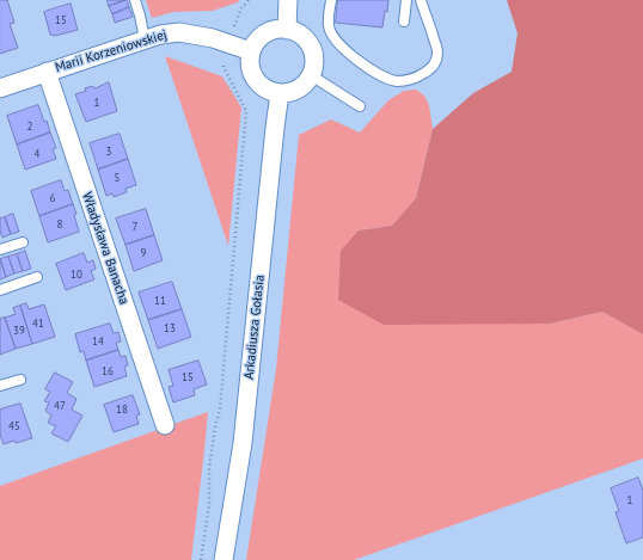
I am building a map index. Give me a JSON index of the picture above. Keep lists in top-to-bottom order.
{
  "streets": {
    "street": ["Marii Korzeniowskiej", "Władysława Banacha", "Arkadiusza Gołasia"]
  },
  "crossings": [
    ["Marii Korzeniowskiej", "Władysława Banacha"],
    ["Marii Korzeniowskiej", "Arkadiusza Gołasia"]
  ],
  "house_numbers": [
    "15",
    "1",
    "2",
    "3",
    "4",
    "5",
    "6",
    "8",
    "7",
    "9",
    "10",
    "11",
    "41",
    "13",
    "39",
    "14",
    "16",
    "15",
    "47",
    "18",
    "45",
    "1"
  ]
}
